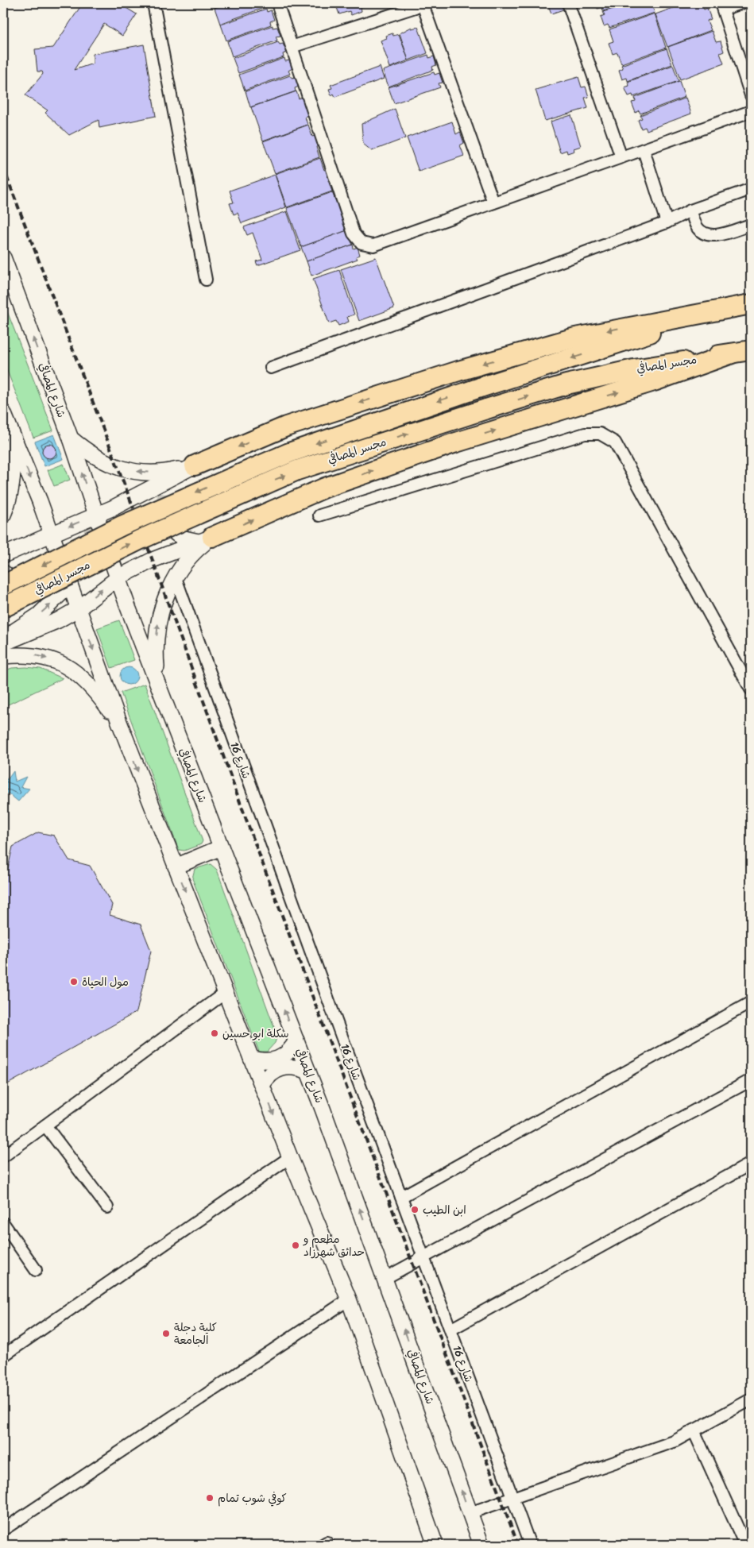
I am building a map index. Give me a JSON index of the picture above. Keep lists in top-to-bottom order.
{
  "streets": {
    "highway": ["مجسر المصافي"],
    "main road": ["شارع المصافي"],
    "street": ["شارع 16"]
  },
  "places": [
    "مول الحياة",
    "سكلة ابو حسين",
    "ابن الطيب",
    "مطعم و حدائق شهرزاد",
    "كلية دجلة الجامعة",
    "كوفي شوب تمام"
  ]
}
